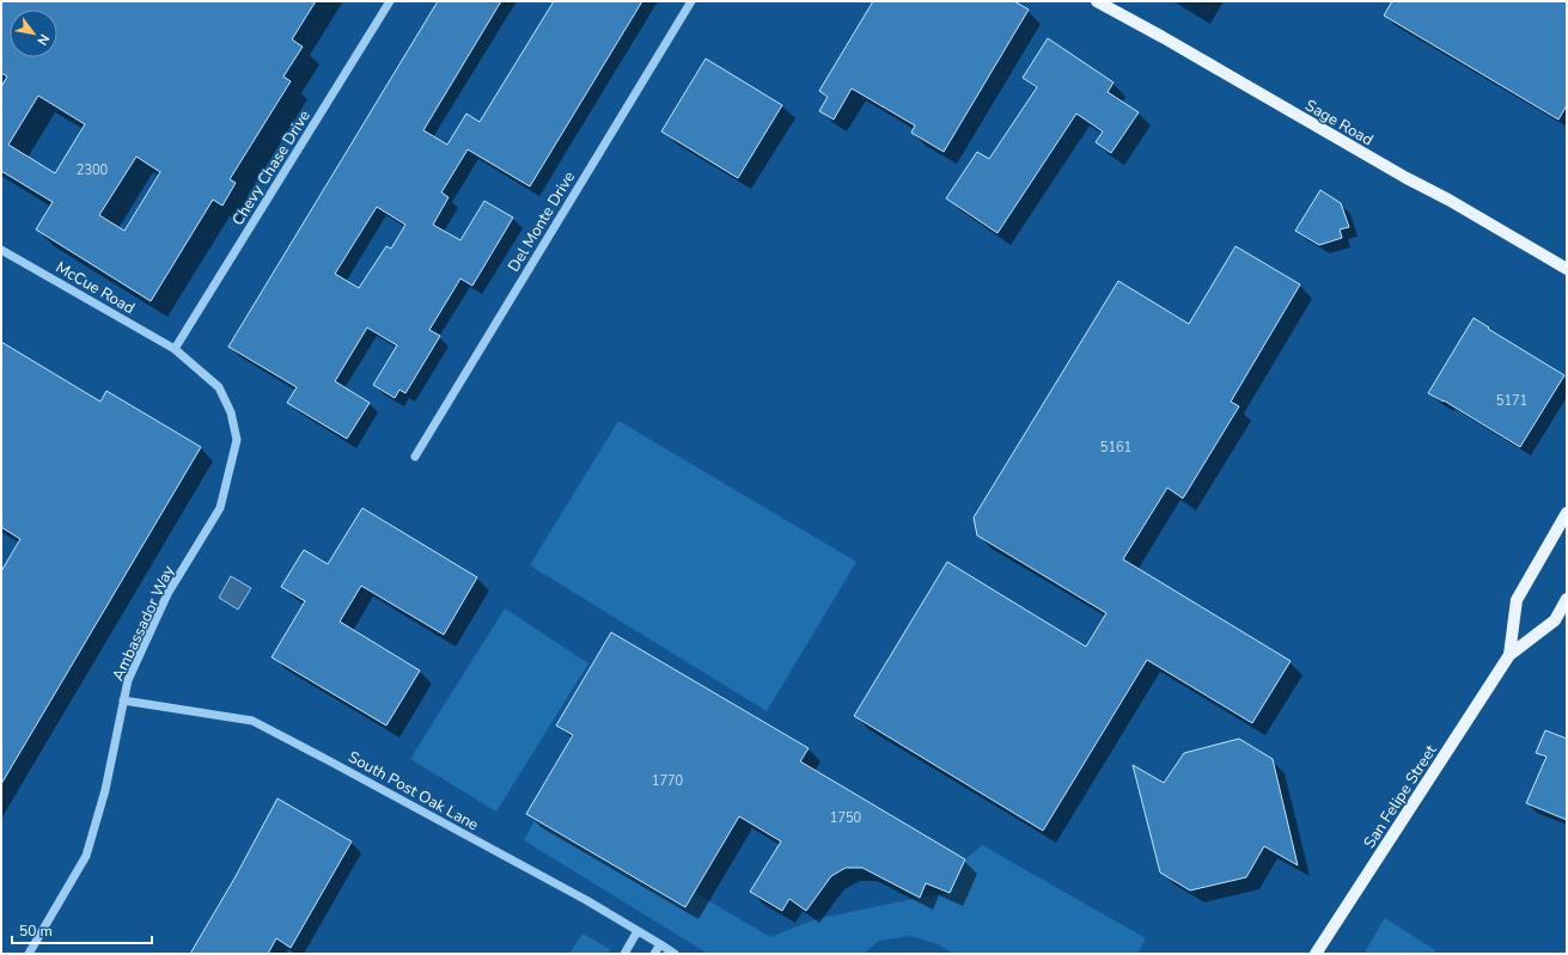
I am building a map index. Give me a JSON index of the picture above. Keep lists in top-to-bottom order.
{
  "streets": {
    "main road": ["Sage Road", "San Felipe Street"],
    "street": [
      "Chevy Chase Drive",
      "Del Monte Drive",
      "McCue Road",
      "Ambassador Way",
      "South Post Oak Lane"
    ]
  },
  "crossings": [
    ["Chevy Chase Drive", "McCue Road"],
    ["Chevy Chase Drive", "Ambassador Way"],
    ["McCue Road", "Ambassador Way"],
    ["Ambassador Way", "South Post Oak Lane"]
  ],
  "house_numbers": [
    "2300",
    "5171",
    "5161",
    "1770",
    "1750"
  ],
  "scale_bar": "50 m",
  "north": "bottom right"
}
